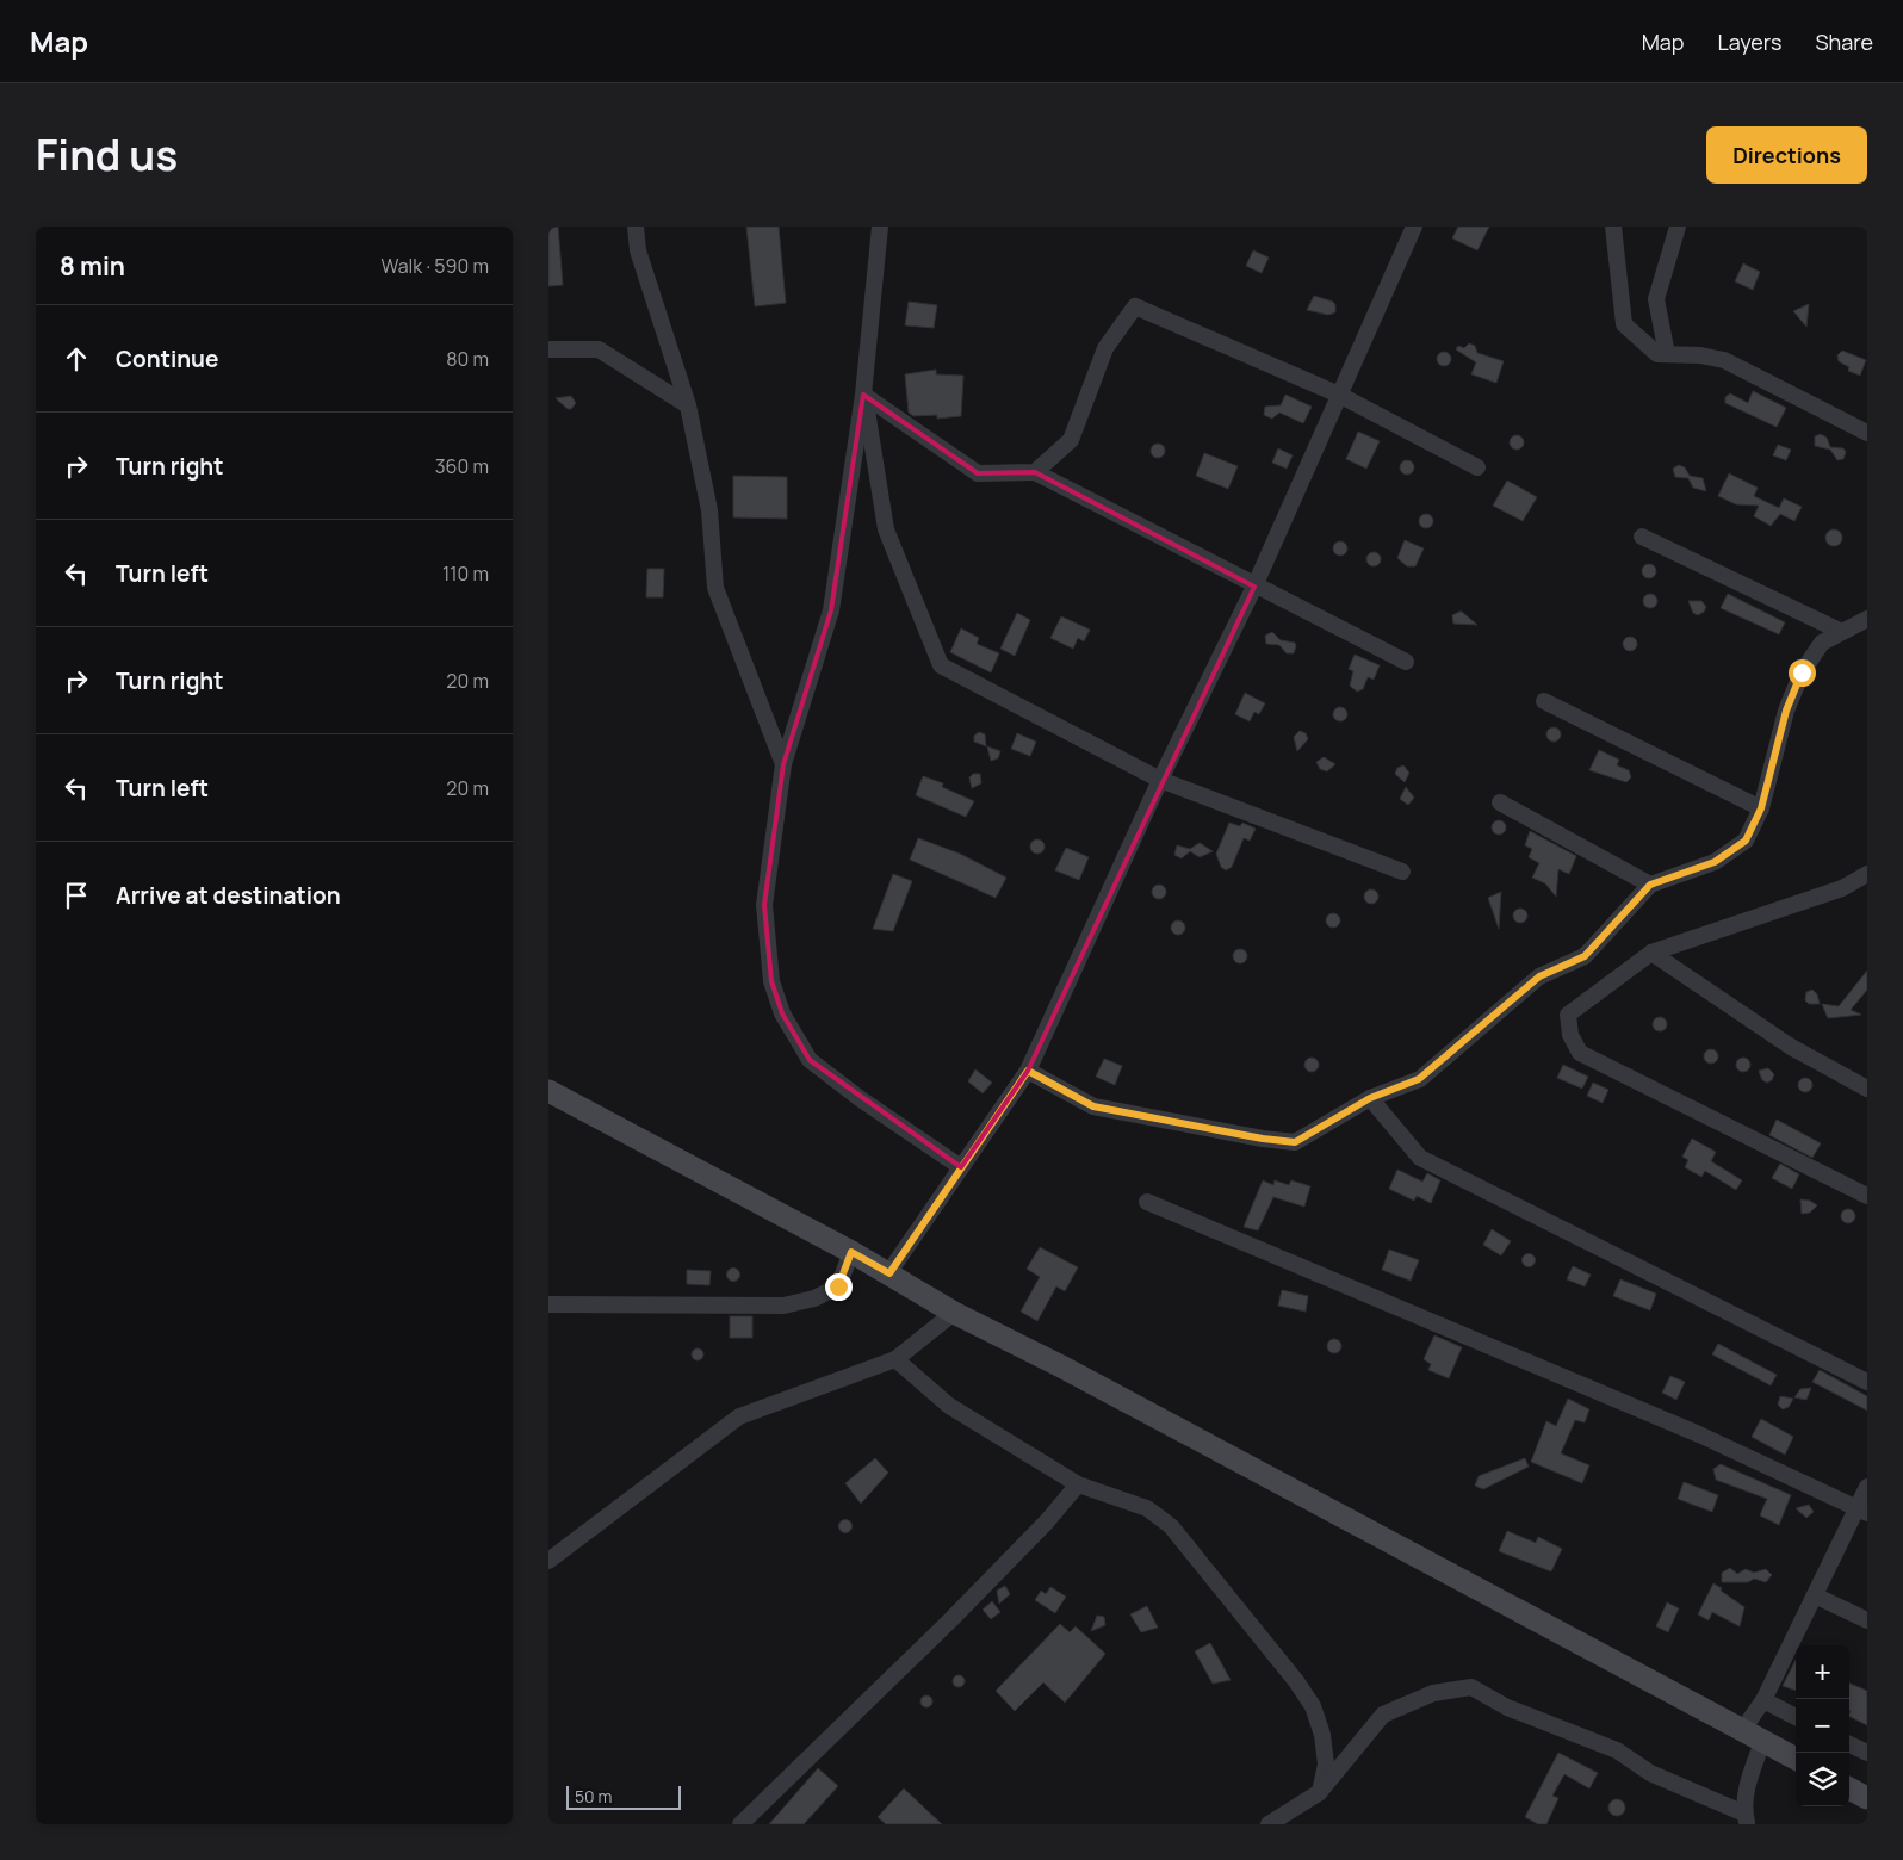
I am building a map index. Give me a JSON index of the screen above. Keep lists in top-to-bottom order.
{
  "scale_bar": "50 m",
  "page": {
    "header": "Map",
    "nav": ["Map", "Layers", "Share"],
    "title": "Find us",
    "buttons": "Directions",
    "heading": ["8 min", "Walk · 590 m"],
    "list": [
      ["Continue", "80 m"],
      ["Turn right", "360 m"],
      ["Turn left", "110 m"],
      ["Turn right", "20 m"],
      ["Turn left", "20 m"],
      "Arrive at destination"
    ],
    "map_buttons": ["+", "−"],
    "scale": "50 m"
  }
}
